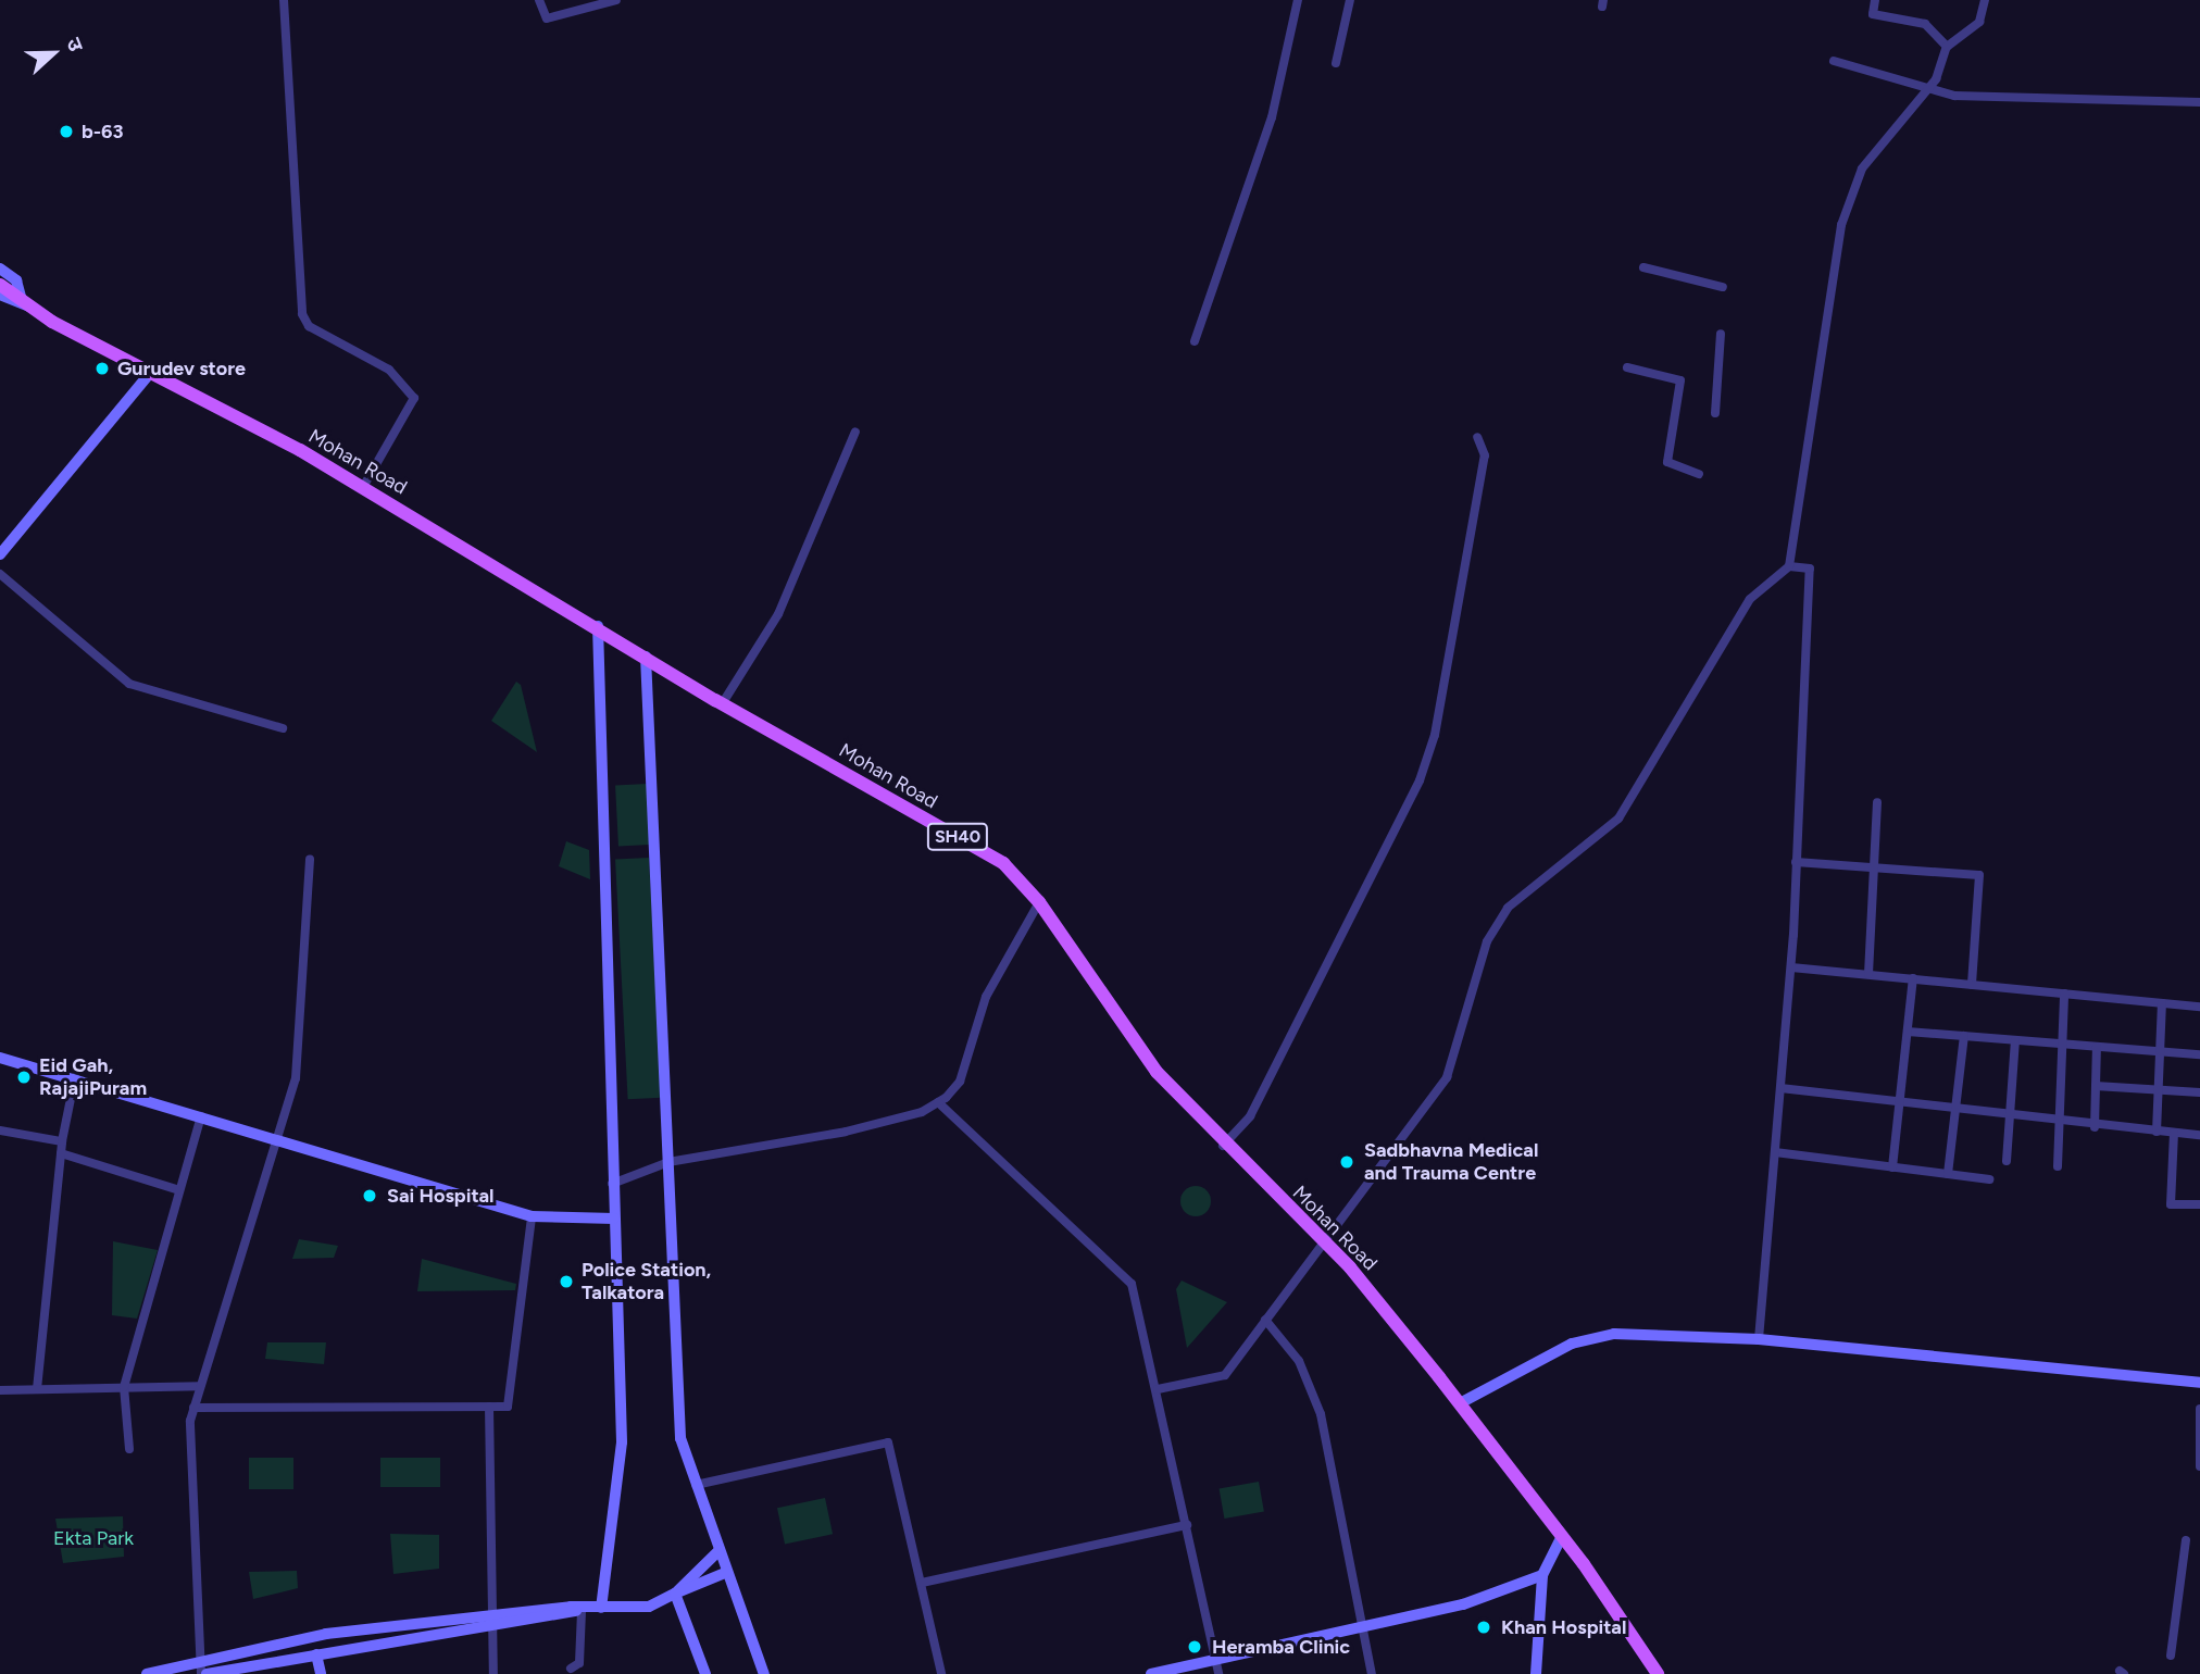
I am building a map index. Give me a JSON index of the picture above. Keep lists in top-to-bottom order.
{
  "streets": {
    "main road": ["Mohan Road", "SH40"]
  },
  "parks": ["Ekta Park"],
  "places": [
    "b-63",
    "Gurudev store",
    "Eid Gah, RajajiPuram",
    "Sadbhavna Medical and Trauma Centre",
    "Sai Hospital",
    "Police Station, Talkatora",
    "Khan Hospital",
    "Heramba Clinic"
  ],
  "north": "right"
}
